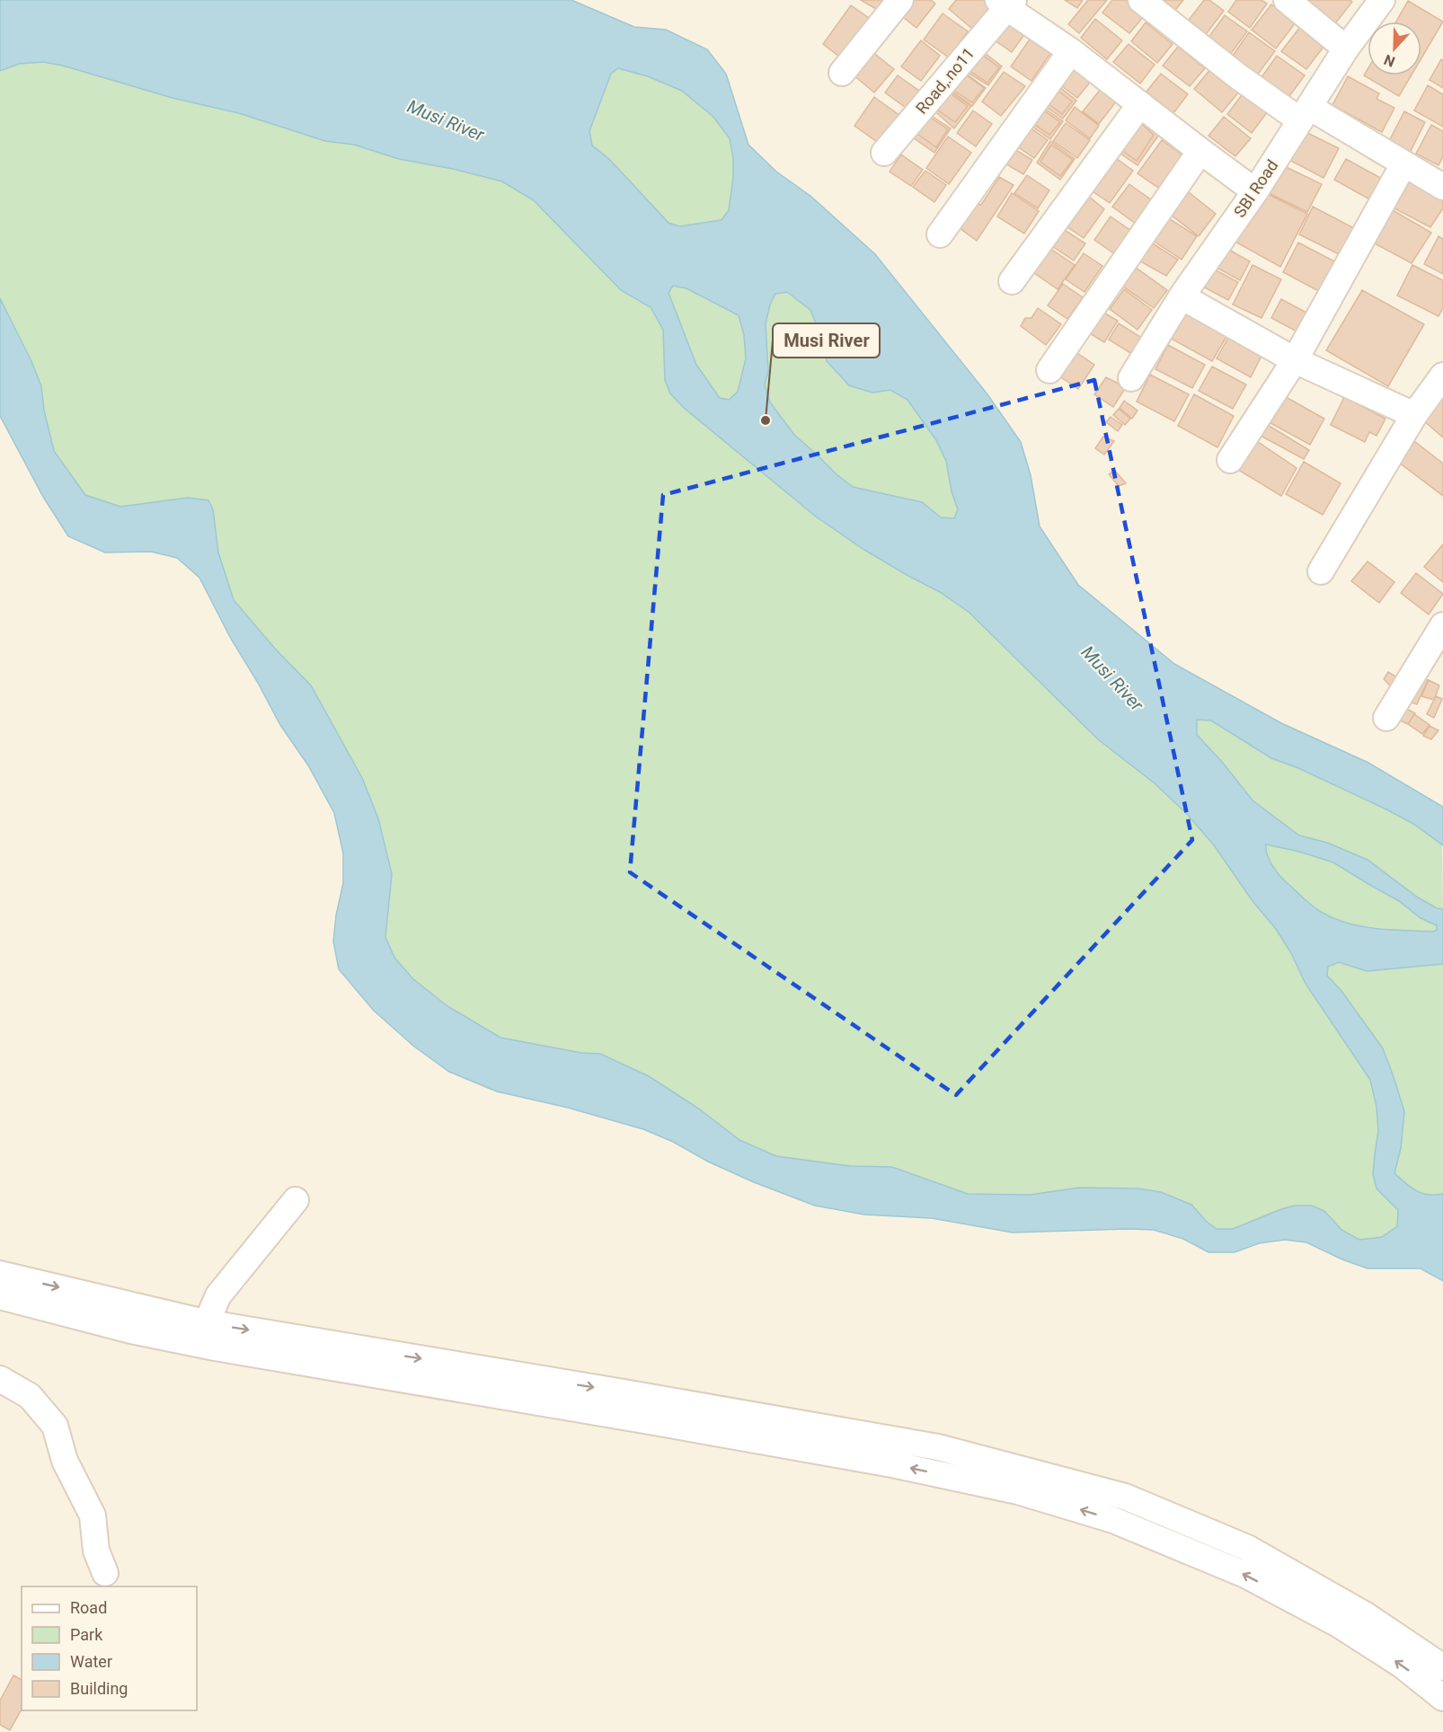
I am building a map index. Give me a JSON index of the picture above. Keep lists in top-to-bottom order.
{
  "streets": {
    "street": ["Road,.no11", "SBI Road"]
  },
  "water": ["Musi River"],
  "places": ["Musi River"],
  "legend": [
    "Road",
    "Park",
    "Water",
    "Building"
  ],
  "north": "bottom"
}
